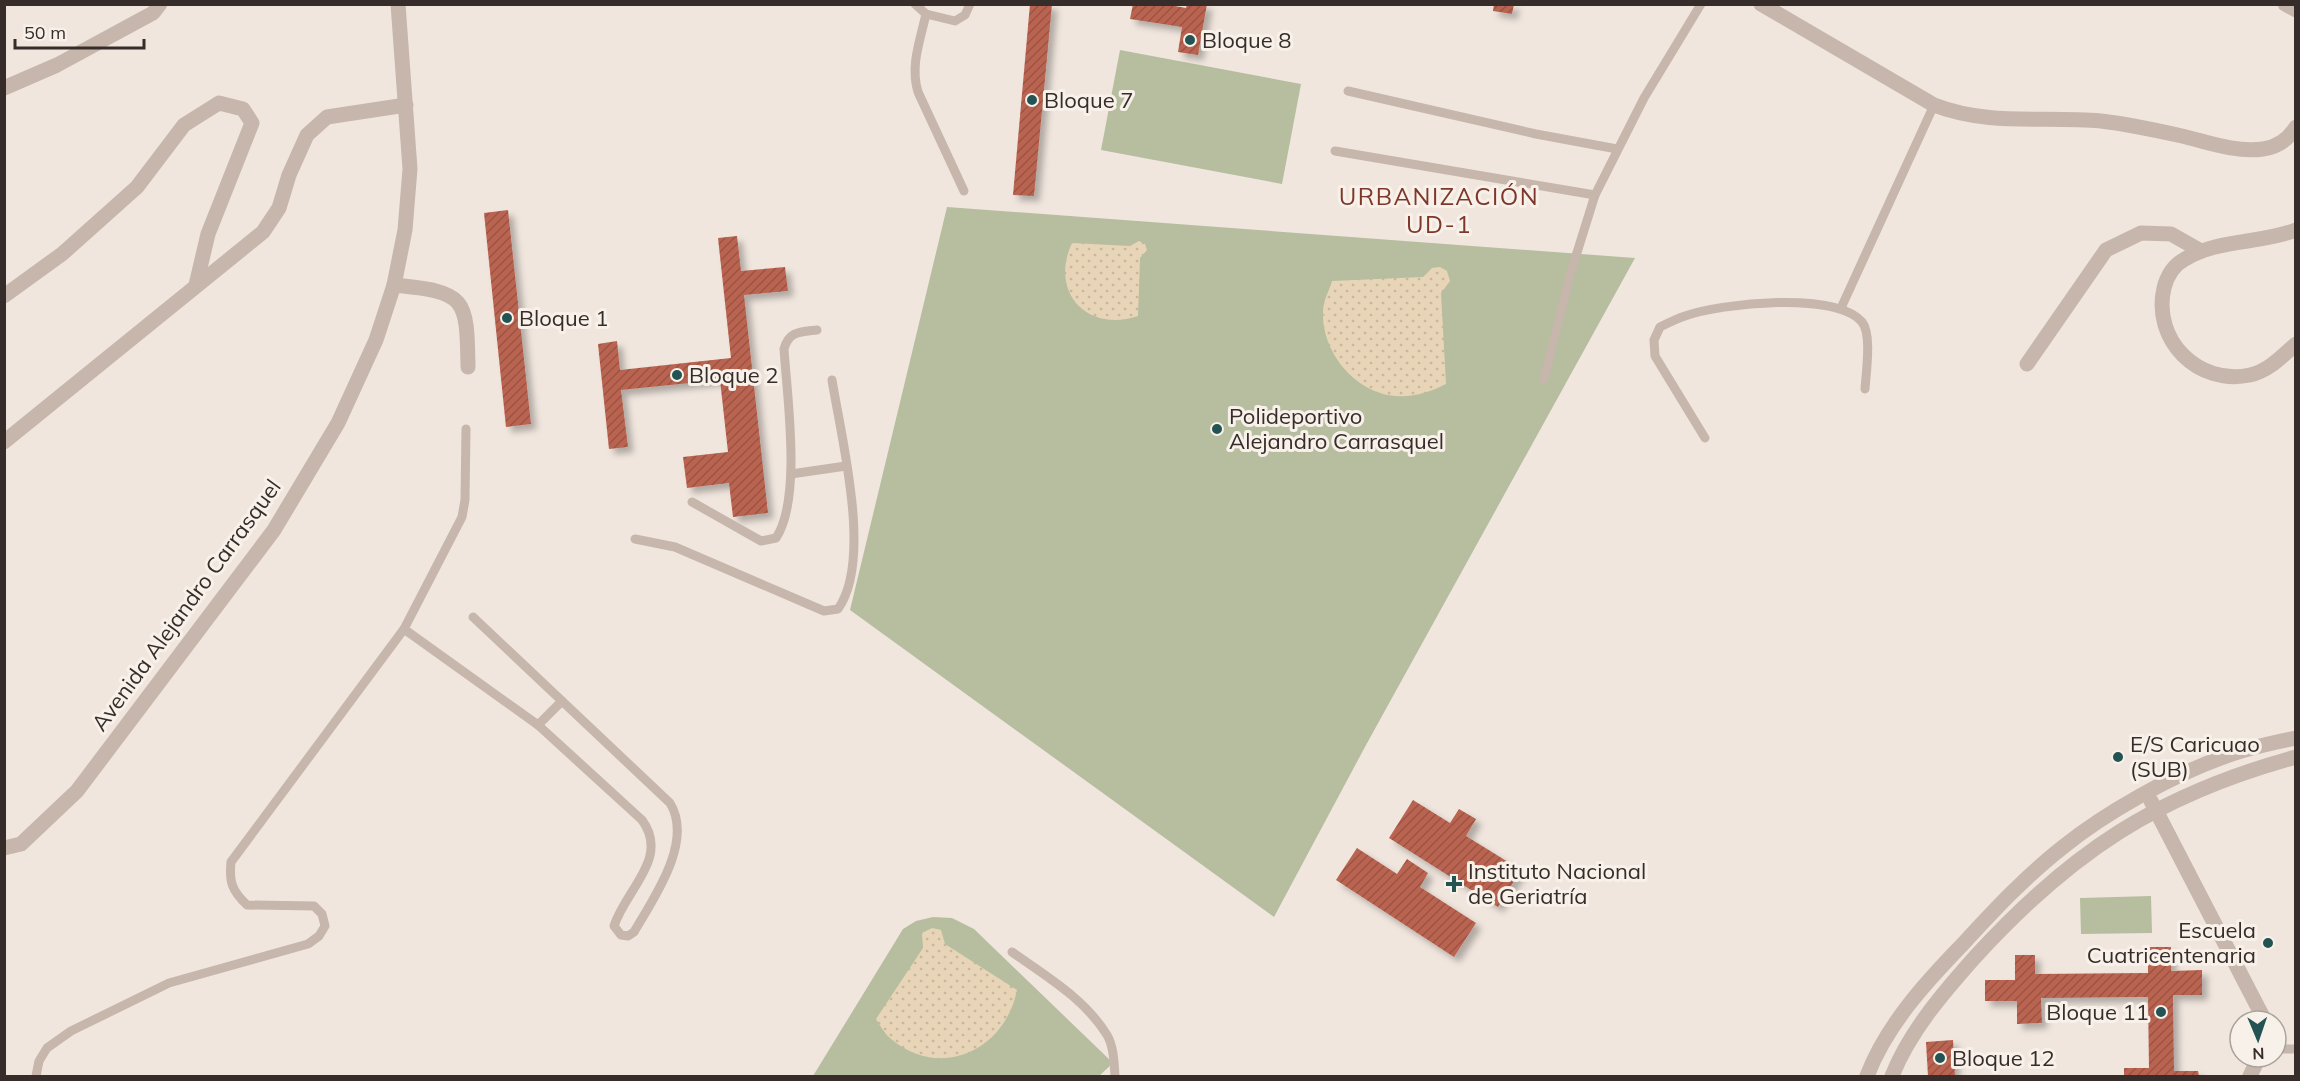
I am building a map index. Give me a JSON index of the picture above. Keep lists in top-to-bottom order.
{
  "streets": {
    "street": ["Avenida Alejandro Carrasquel"]
  },
  "districts": ["URBANIZACIÓN UD-1"],
  "places": {
    "other": [
      "Bloque 8",
      "Bloque 7",
      "Bloque 1",
      "Bloque 2",
      "Polideportivo Alejandro Carrasquel",
      "E/S Caricuao (SUB)",
      "Escuela Cuatricentenaria",
      "Bloque 11",
      "Bloque 12"
    ],
    "health": ["Instituto Nacional de Geriatría"]
  },
  "scale_bar": "50 m",
  "north": "bottom"
}
